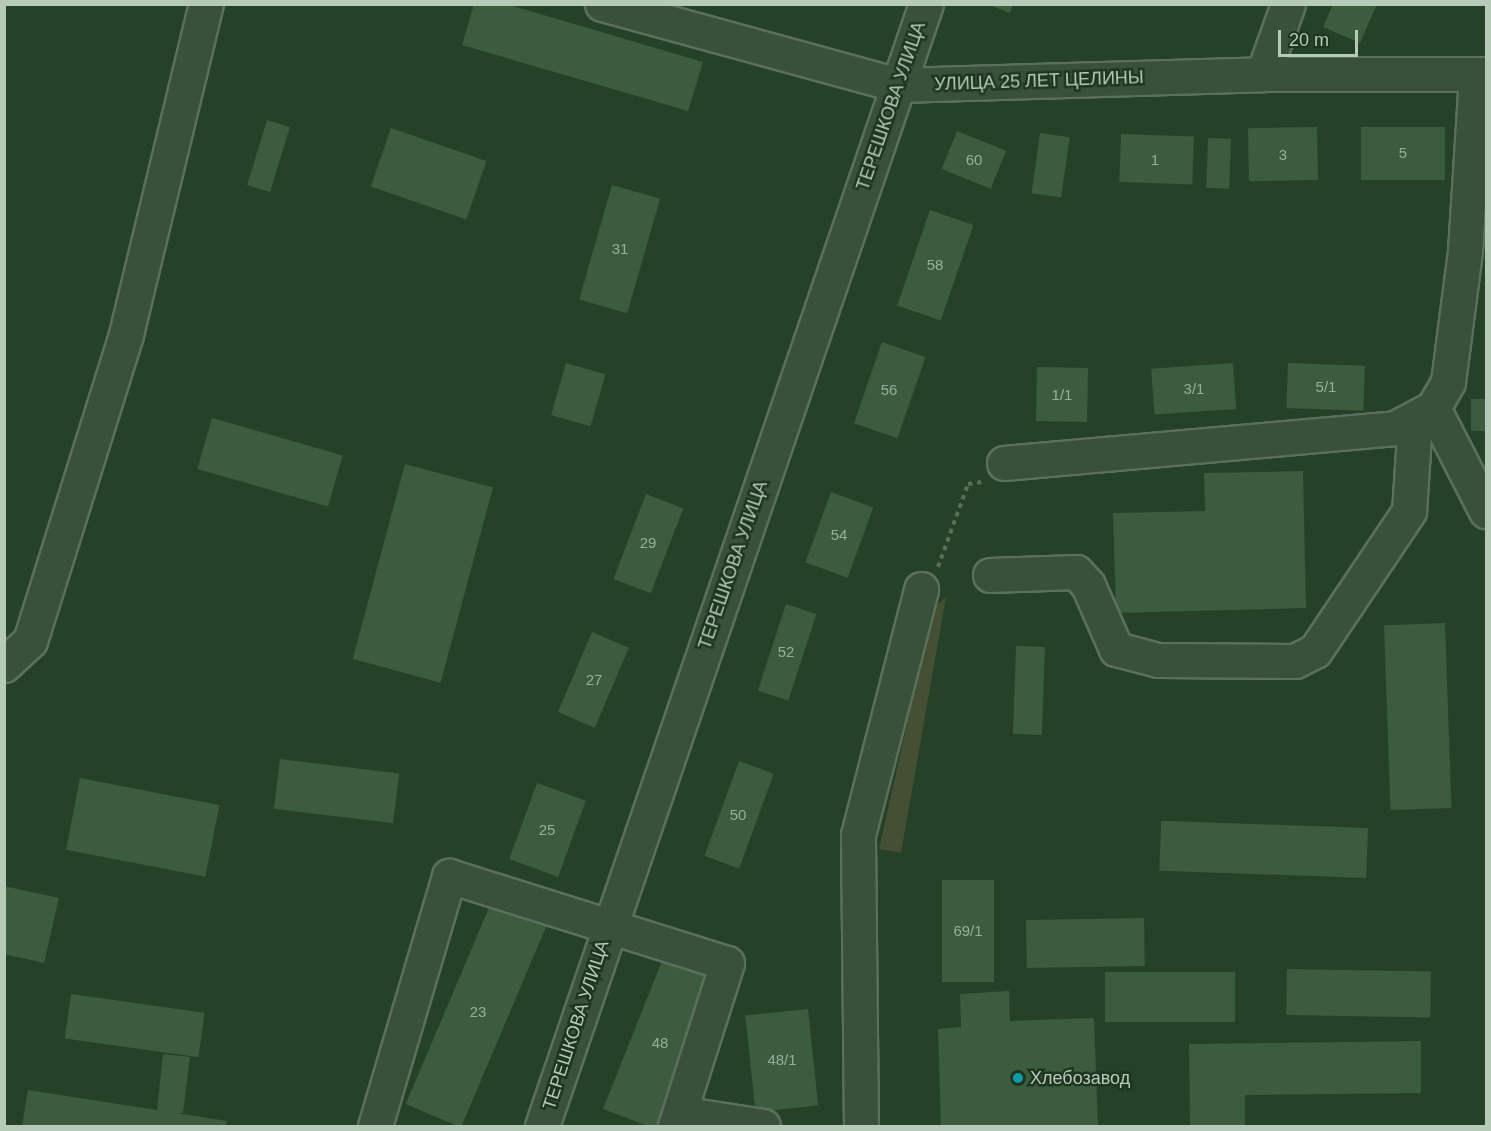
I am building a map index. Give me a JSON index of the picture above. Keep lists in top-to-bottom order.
{
  "streets": {
    "street": ["УЛИЦА 25 ЛЕТ ЦЕЛИНЫ", "ТЕРЕШКОВА УЛИЦА"]
  },
  "crossings": [
    ["УЛИЦА 25 ЛЕТ ЦЕЛИНЫ", "ТЕРЕШКОВА УЛИЦА"]
  ],
  "places": ["Хлебозавод"],
  "house_numbers": [
    "5",
    "3",
    "60",
    "1",
    "31",
    "58",
    "5/1",
    "3/1",
    "56",
    "1/1",
    "54",
    "29",
    "52",
    "27",
    "50",
    "25",
    "69/1",
    "23",
    "48",
    "48/1"
  ],
  "scale_bar": "20 m"
}
